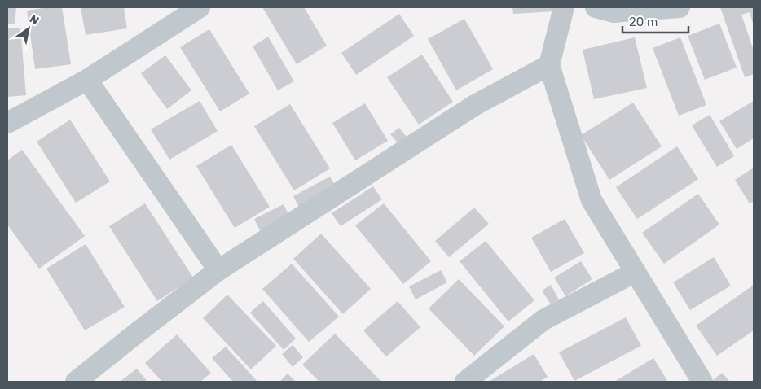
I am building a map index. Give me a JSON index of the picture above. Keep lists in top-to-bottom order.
{
  "scale_bar": "20 m",
  "north": "top right"
}
